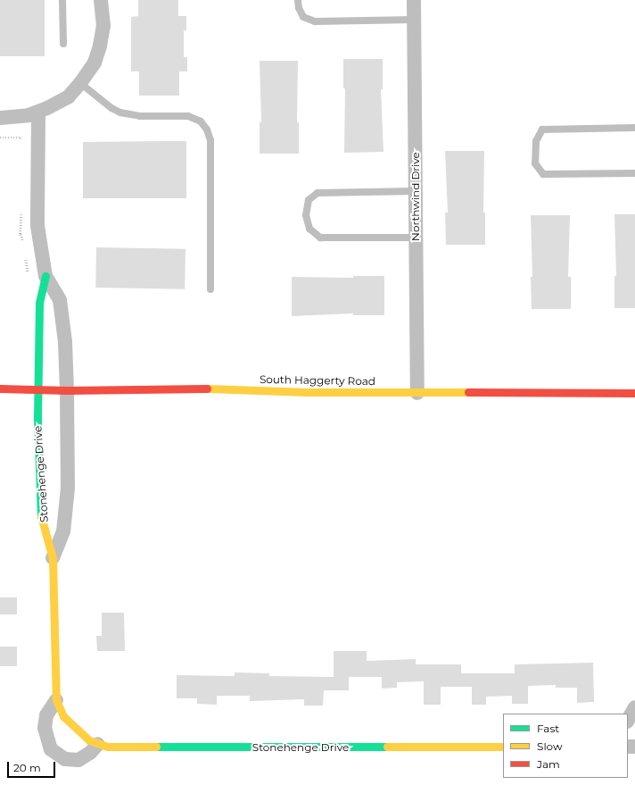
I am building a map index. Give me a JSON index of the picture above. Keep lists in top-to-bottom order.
{
  "streets": {
    "street": ["Northwind Drive", "South Haggerty Road", "Stonehenge Drive"]
  },
  "crossings": [
    ["Northwind Drive", "South Haggerty Road"],
    ["South Haggerty Road", "Stonehenge Drive"]
  ],
  "legend": ["Fast", "Slow", "Jam"],
  "scale_bar": "20 m"
}
